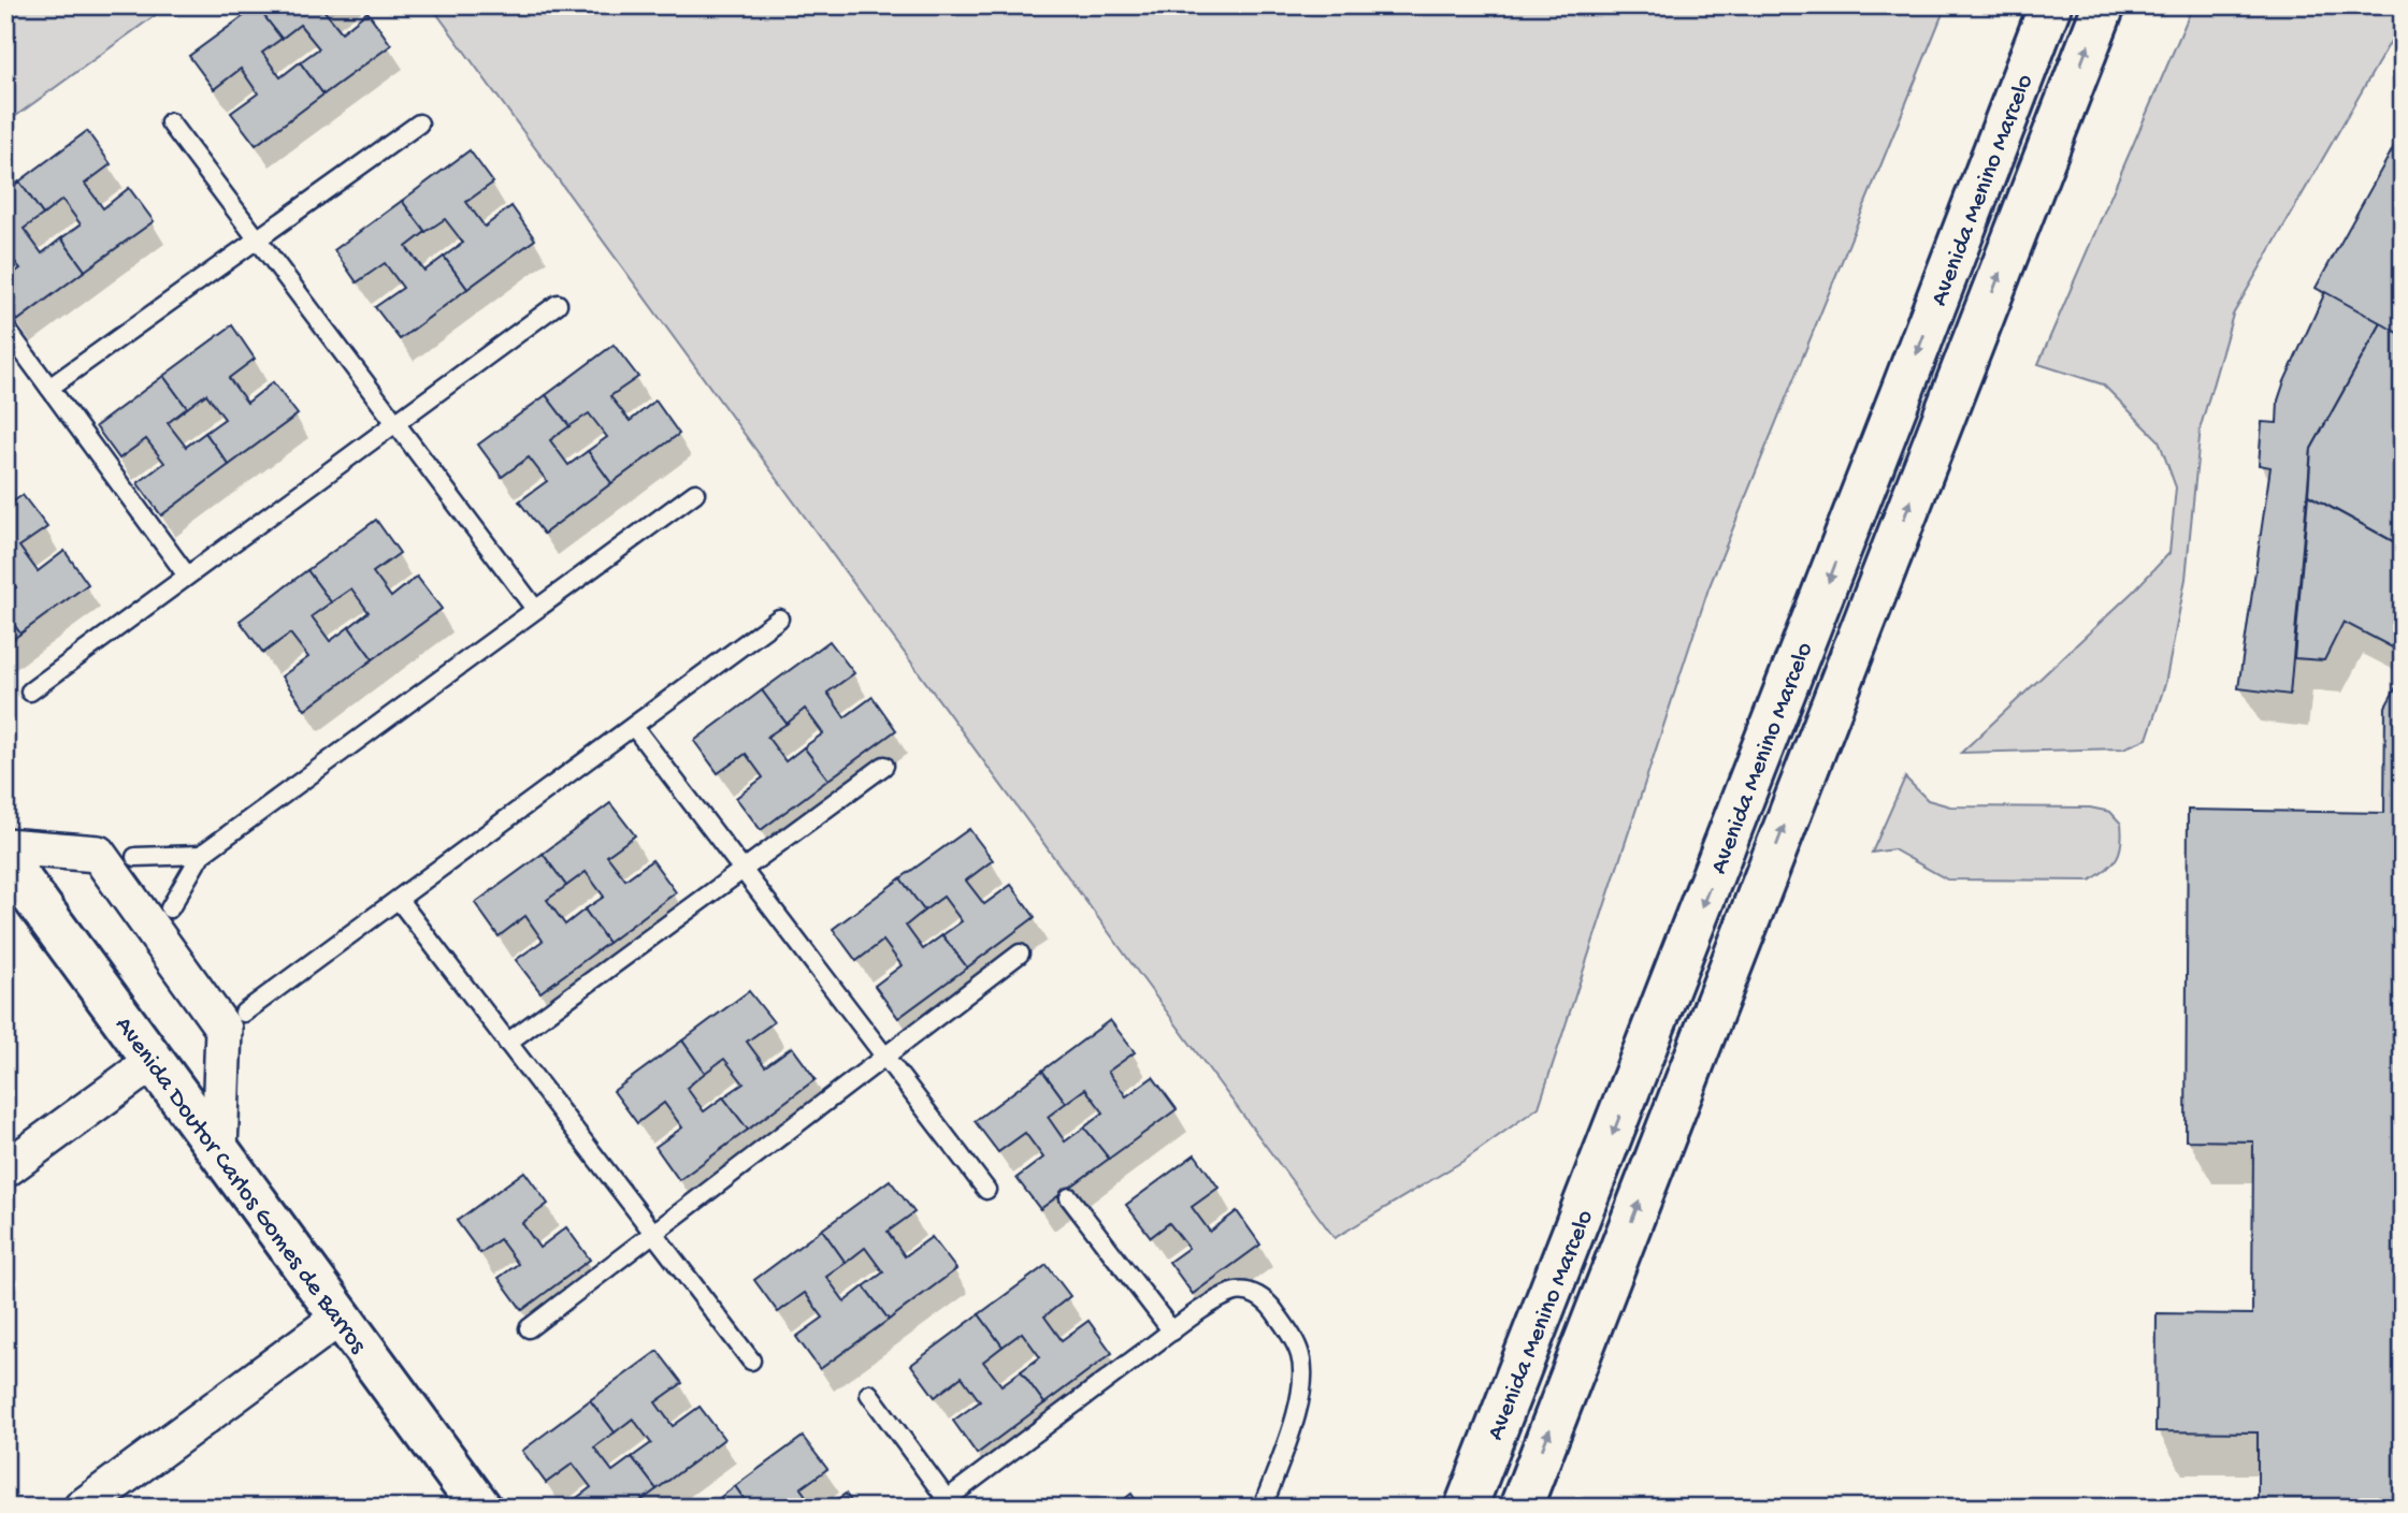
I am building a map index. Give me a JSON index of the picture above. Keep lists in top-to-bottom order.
{
  "streets": {
    "main road": ["Avenida Menino Marcelo", "Avenida Doutor Carlos Gomes de Barros"]
  }
}
